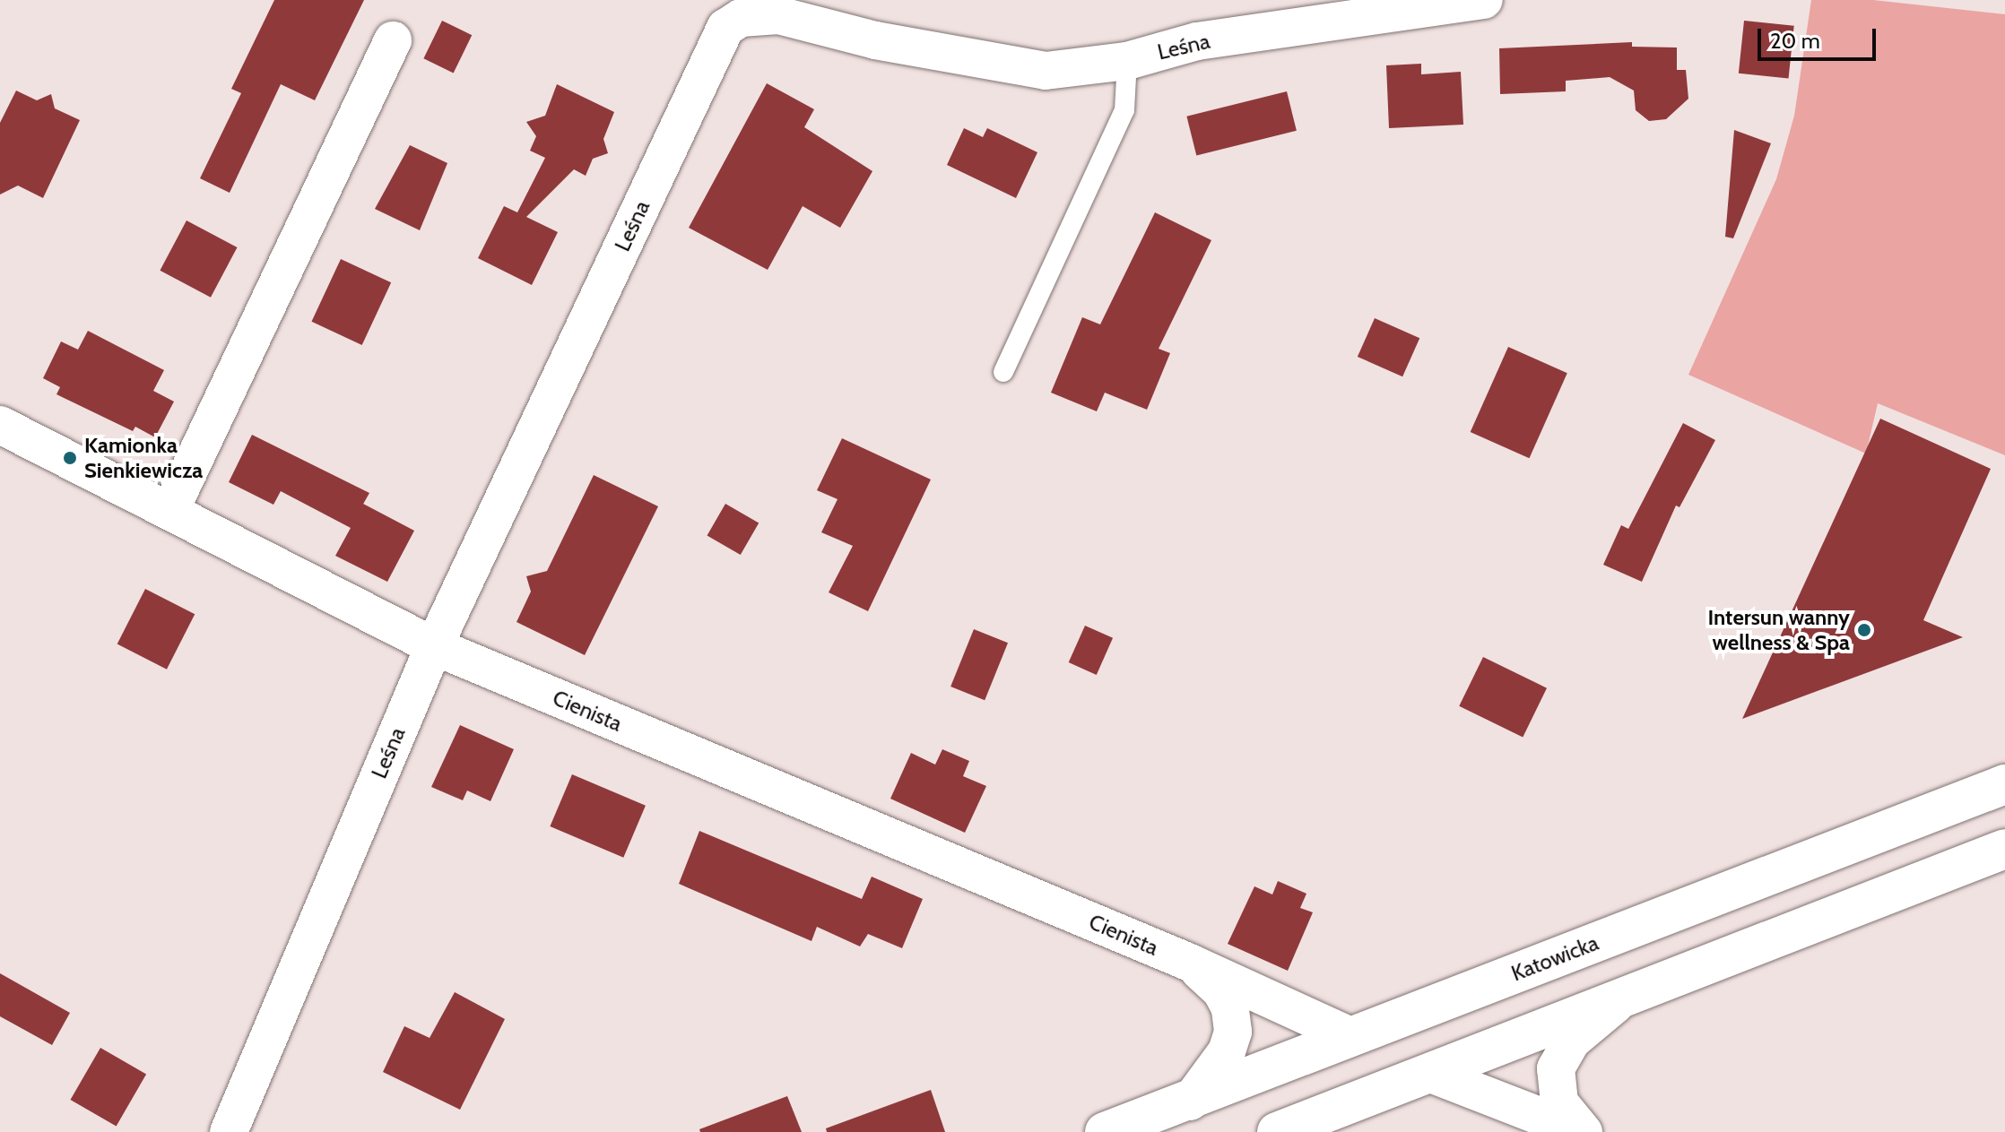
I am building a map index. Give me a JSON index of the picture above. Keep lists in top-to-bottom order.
{
  "streets": {
    "main road": ["Katowicka"],
    "street": ["Leśna", "Cienista"]
  },
  "crossings": [
    ["Leśna", "Cienista"],
    ["Cienista", "Katowicka"]
  ],
  "places": ["Kamionka Sienkiewicza", "Intersun wanny wellness & Spa"],
  "scale_bar": "20 m"
}
